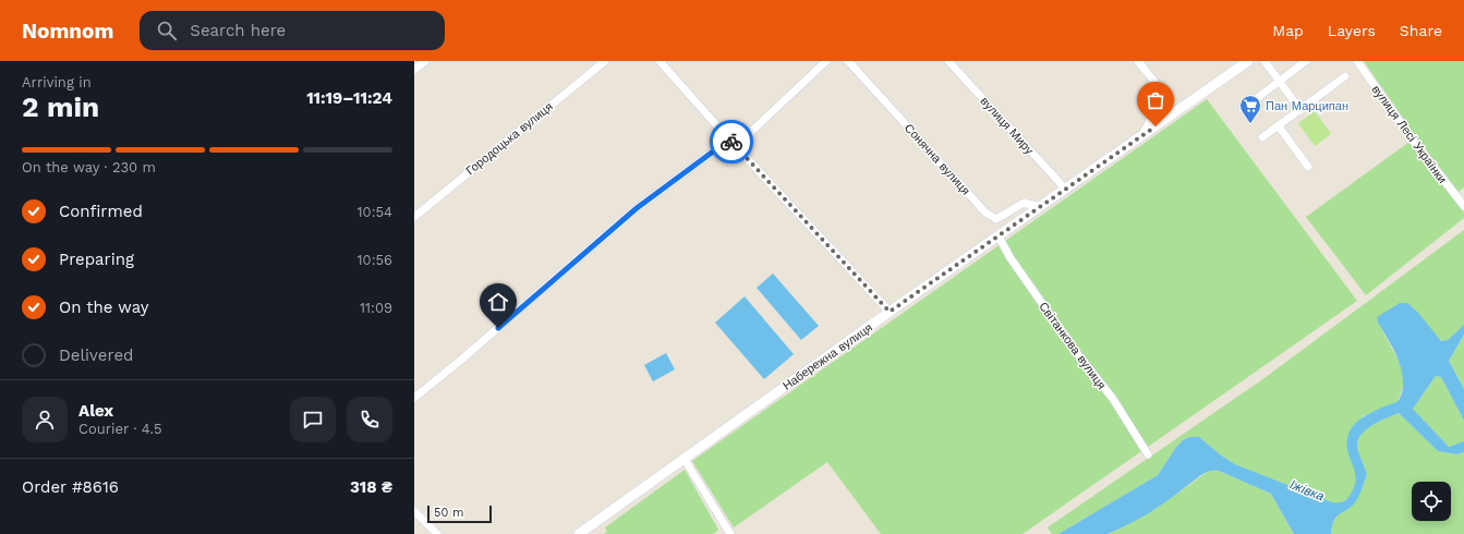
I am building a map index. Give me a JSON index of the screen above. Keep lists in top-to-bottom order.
{
  "streets": {
    "street": [
      "вулиця Миру",
      "вулиця Лесі Українки",
      "Городоцька вулиця",
      "Сонячна вулиця",
      "Світанкова вулиця",
      "Набережна вулиця"
    ]
  },
  "crossings": [
    ["вулиця Миру", "Набережна вулиця"],
    ["Сонячна вулиця", "Набережна вулиця"],
    ["Світанкова вулиця", "Набережна вулиця"]
  ],
  "water": ["Іжівка"],
  "places": {
    "supermarket": ["Пан Марципан"]
  },
  "scale_bar": "50 m",
  "page": {
    "header": "Nomnom",
    "search": "Search here",
    "nav": ["Map", "Layers", "Share"],
    "heading": ["2 min", "Arriving in", "11:19–11:24"],
    "panel": [
      "Alex",
      "Courier · 4.5",
      "Order #8616",
      "318 ₴"
    ],
    "bar": "On the way · 230 m",
    "list": [
      ["Confirmed", "10:54"],
      ["Preparing", "10:56"],
      ["On the way", "11:09"],
      "Delivered"
    ],
    "scale": "50 m"
  }
}
